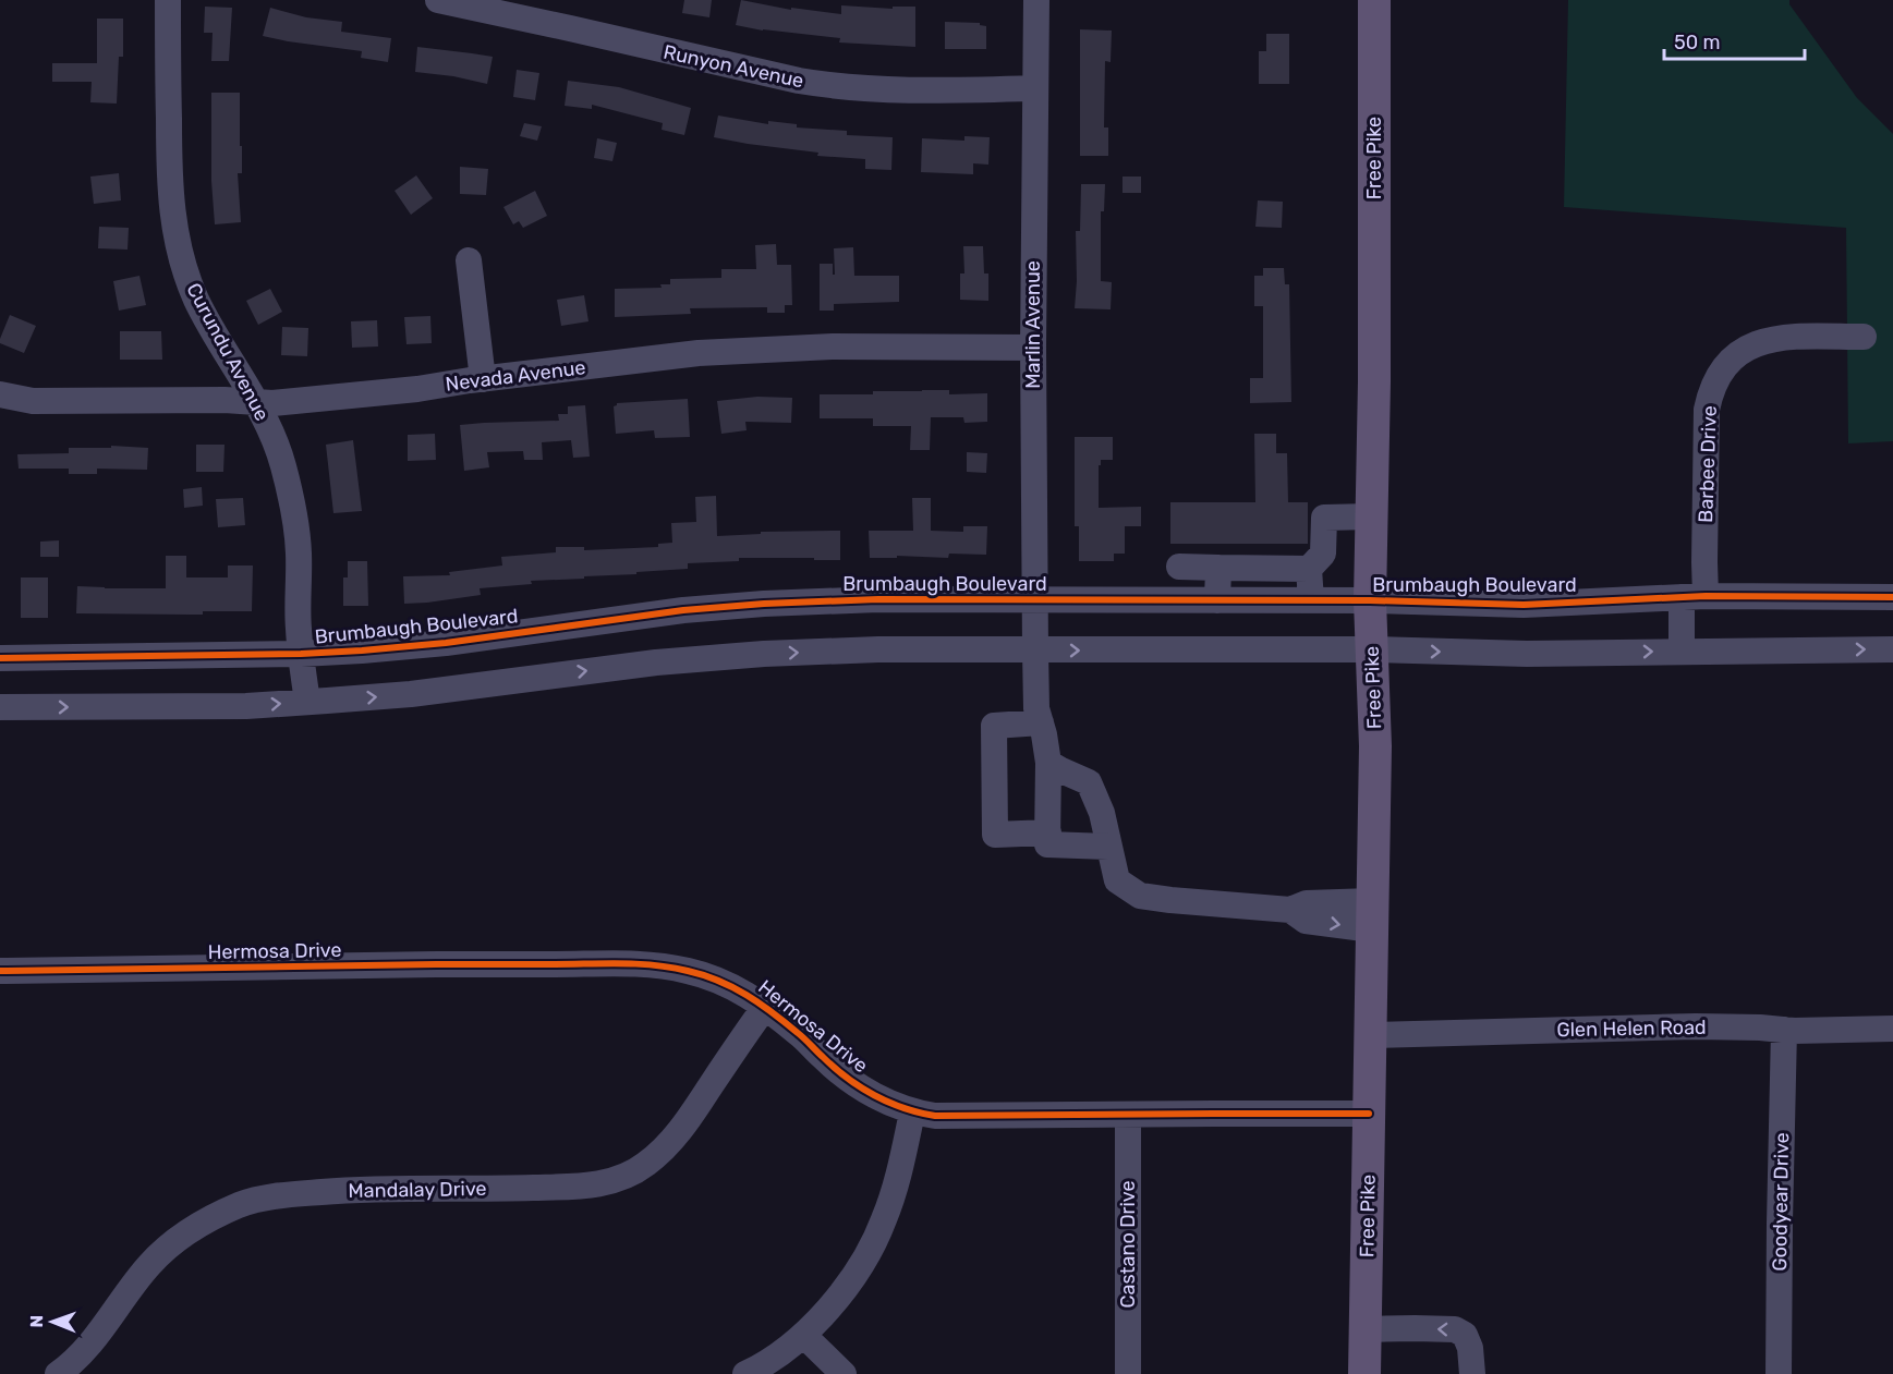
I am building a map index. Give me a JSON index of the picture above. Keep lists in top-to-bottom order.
{
  "streets": {
    "main road": ["Free Pike"],
    "street": [
      "Runyon Avenue",
      "Marlin Avenue",
      "Curundu Avenue",
      "Nevada Avenue",
      "Barbee Drive",
      "Brumbaugh Boulevard",
      "Hermosa Drive",
      "Glen Helen Road",
      "Mandalay Drive",
      "Goodyear Drive",
      "Castano Drive"
    ]
  },
  "crossings": [
    ["Runyon Avenue", "Marlin Avenue"],
    ["Free Pike", "Brumbaugh Boulevard"],
    ["Free Pike", "Hermosa Drive"],
    ["Free Pike", "Glen Helen Road"],
    ["Marlin Avenue", "Nevada Avenue"],
    ["Marlin Avenue", "Brumbaugh Boulevard"],
    ["Curundu Avenue", "Nevada Avenue"],
    ["Curundu Avenue", "Brumbaugh Boulevard"],
    ["Barbee Drive", "Brumbaugh Boulevard"],
    ["Hermosa Drive", "Mandalay Drive"],
    ["Hermosa Drive", "Castano Drive"],
    ["Glen Helen Road", "Goodyear Drive"]
  ],
  "scale_bar": "50 m",
  "north": "left"
}
